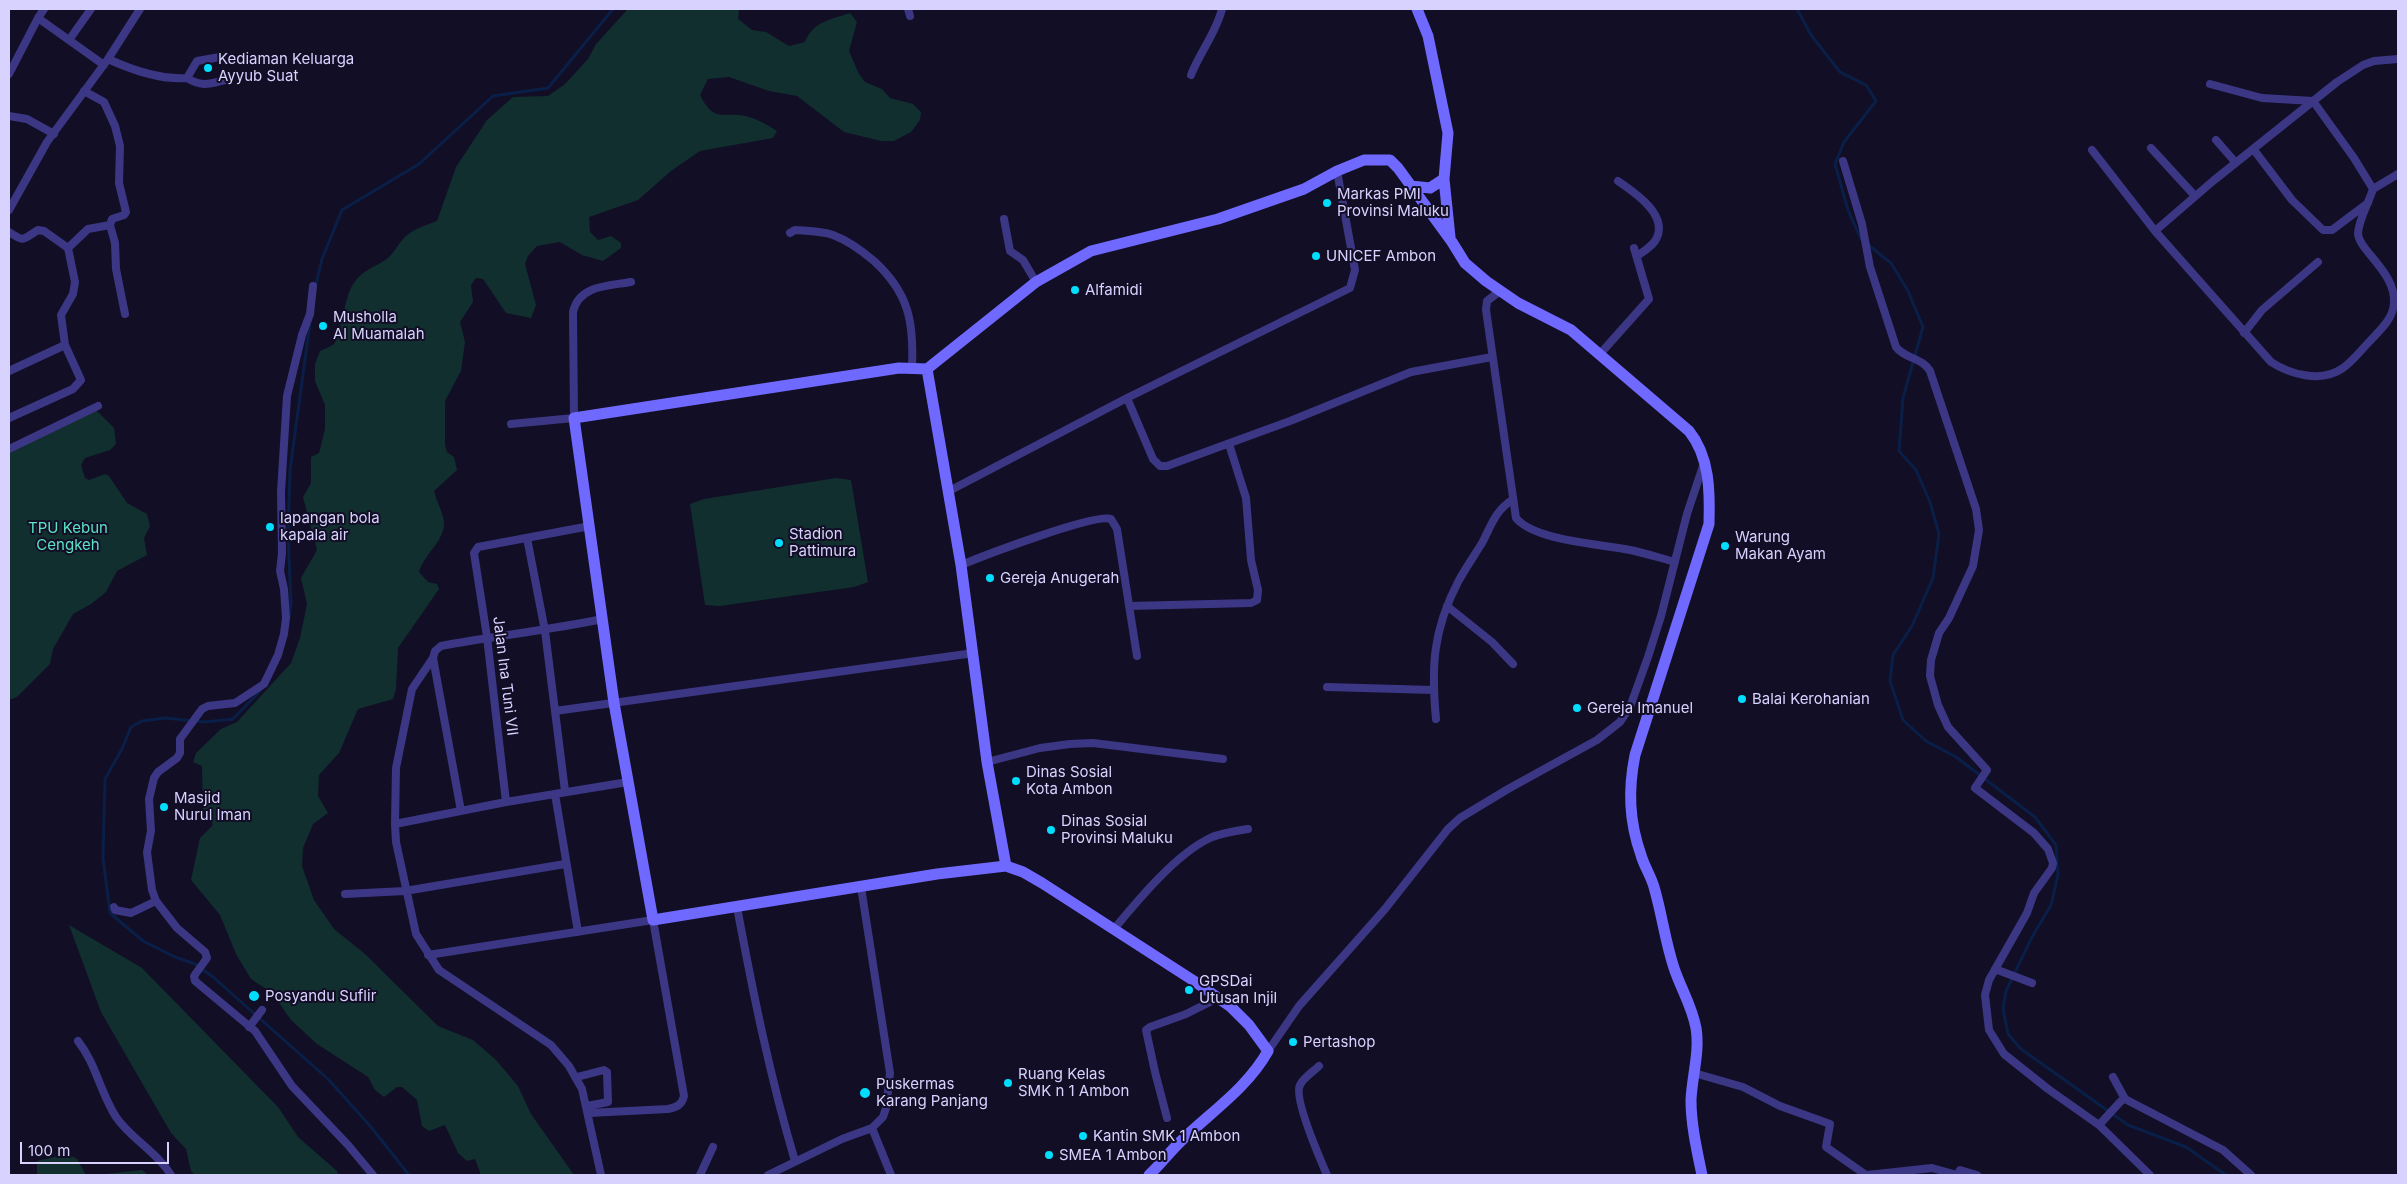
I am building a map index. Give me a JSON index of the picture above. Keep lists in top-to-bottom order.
{
  "streets": {
    "street": ["Jalan Ina Tuni VII"]
  },
  "parks": ["TPU Kebun Cengkeh"],
  "places": [
    "Kediaman Keluarga Ayyub Suat",
    "Markas PMI Provinsi Maluku",
    "UNICEF Ambon",
    "Alfamidi",
    "Musholla Al Muamalah",
    "lapangan bola kapala air",
    "Stadion Pattimura",
    "Warung Makan Ayam",
    "Gereja Anugerah",
    "Balai Kerohanian",
    "Gereja Imanuel",
    "Dinas Sosial Kota Ambon",
    "Masjid Nurul Iman",
    "Dinas Sosial Provinsi Maluku",
    "GPSDai Utusan Injil",
    "Posyandu Suflir",
    "Pertashop",
    "Ruang Kelas SMK n 1 Ambon",
    "Puskermas Karang Panjang",
    "Kantin SMK 1 Ambon",
    "SMEA 1 Ambon"
  ],
  "scale_bar": "100 m"
}
